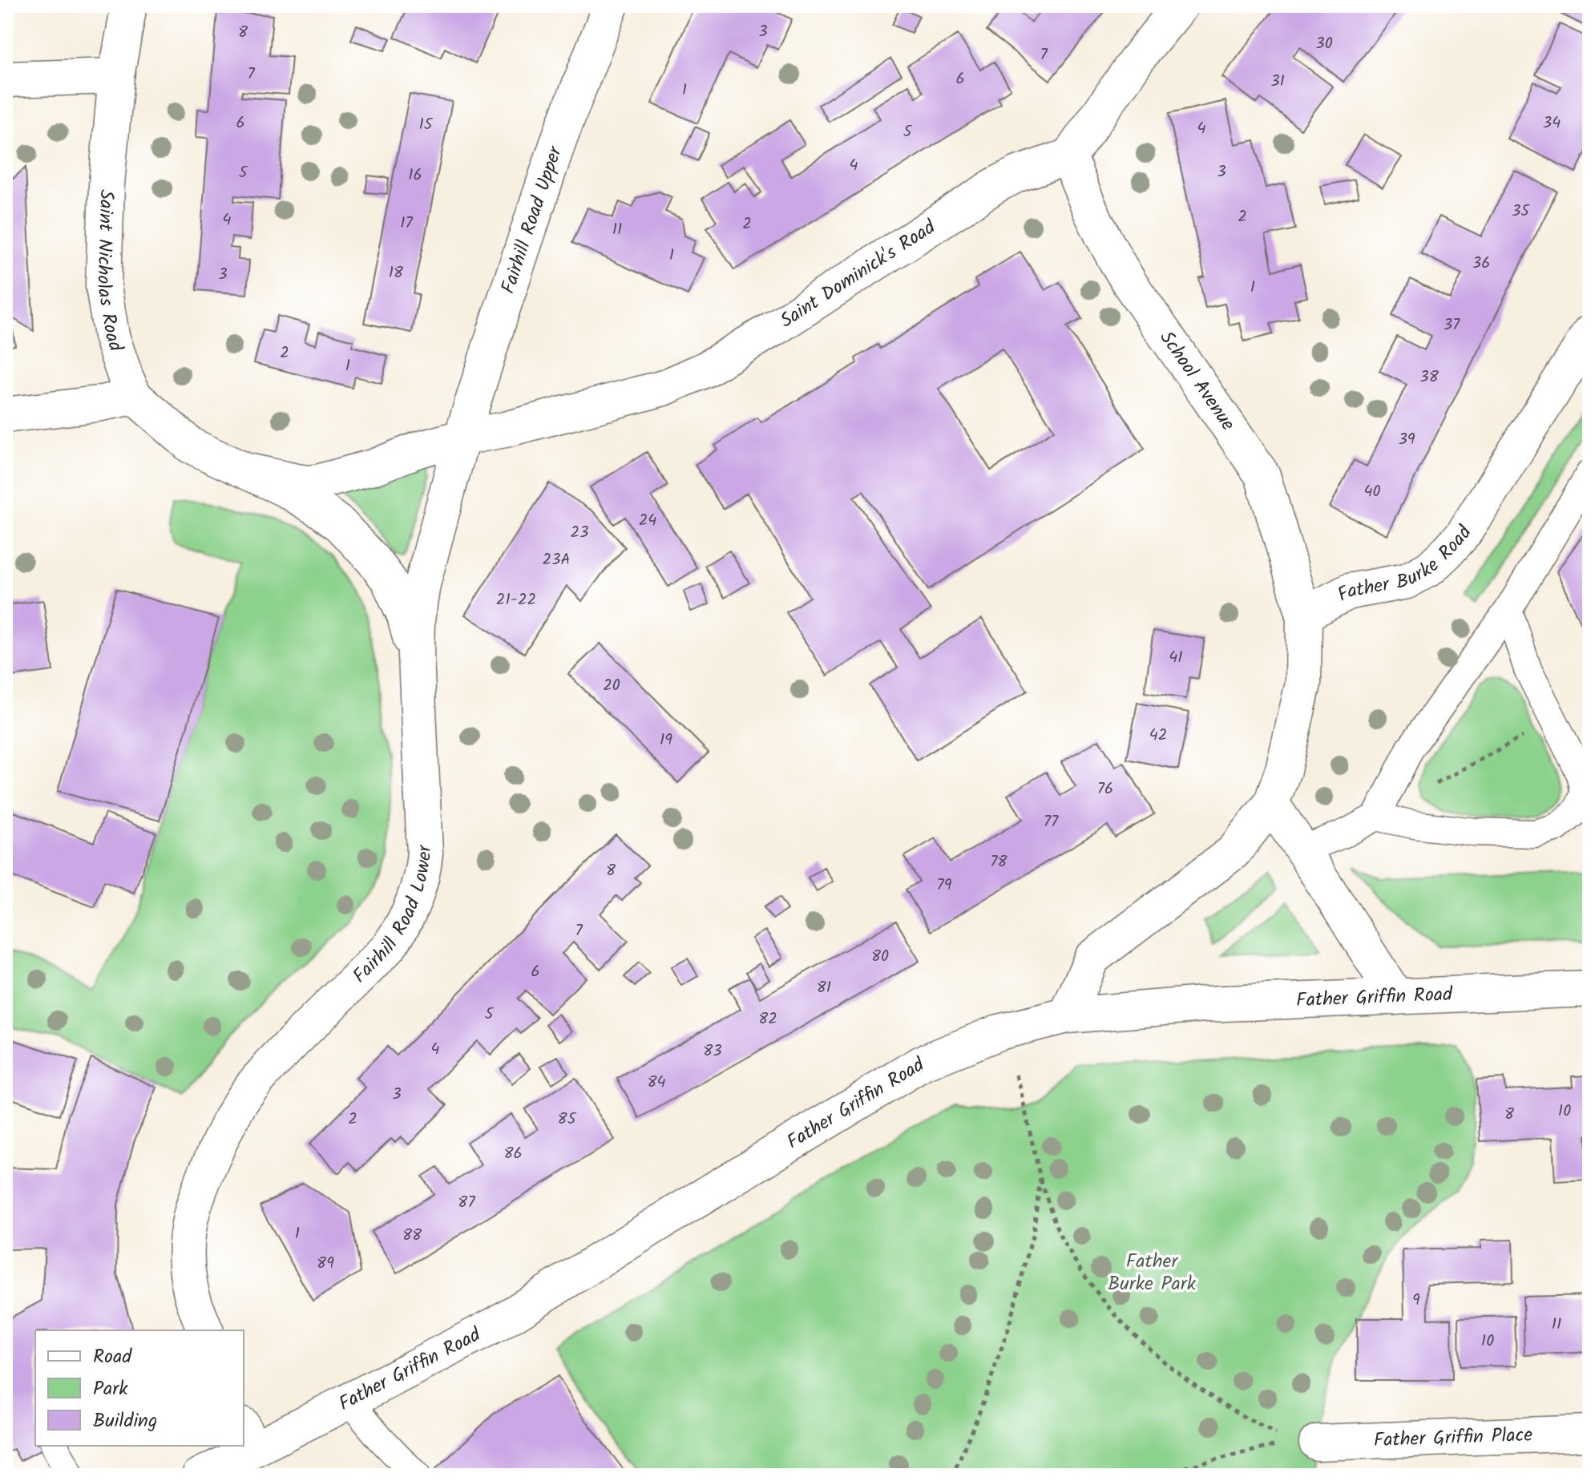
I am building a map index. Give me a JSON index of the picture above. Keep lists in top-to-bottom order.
{
  "streets": {
    "street": [
      "Fairhill Road Upper",
      "Saint Nicholas Road",
      "Saint Dominick's Road",
      "School Avenue",
      "Father Burke Road",
      "Fairhill Road Lower",
      "Father Griffin Road",
      "Father Griffin Place"
    ]
  },
  "crossings": [
    ["Fairhill Road Upper", "Saint Nicholas Road"],
    ["Fairhill Road Upper", "Saint Dominick's Road"],
    ["Fairhill Road Upper", "Fairhill Road Lower"],
    ["Saint Nicholas Road", "Saint Dominick's Road"],
    ["Saint Nicholas Road", "Fairhill Road Lower"],
    ["Saint Dominick's Road", "School Avenue"],
    ["Saint Dominick's Road", "Fairhill Road Lower"],
    ["School Avenue", "Father Burke Road"]
  ],
  "parks": ["Father Burke Park"],
  "house_numbers": [
    "3",
    "8",
    "30",
    "7",
    "7",
    "6",
    "31",
    "1",
    "6",
    "34",
    "15",
    "4",
    "5",
    "4",
    "3",
    "5",
    "16",
    "35",
    "2",
    "4",
    "17",
    "2",
    "11",
    "1",
    "36",
    "18",
    "3",
    "1",
    "37",
    "2",
    "1",
    "38",
    "39",
    "40",
    "24",
    "23",
    "23A",
    "21-22",
    "41",
    "20",
    "42",
    "19",
    "76",
    "77",
    "78",
    "8",
    "79",
    "7",
    "80",
    "6",
    "81",
    "5",
    "82",
    "4",
    "83",
    "84",
    "3",
    "10",
    "8",
    "2",
    "85",
    "86",
    "87",
    "1",
    "88",
    "89",
    "9",
    "11",
    "10"
  ],
  "legend": ["Road", "Park", "Building"]
}
